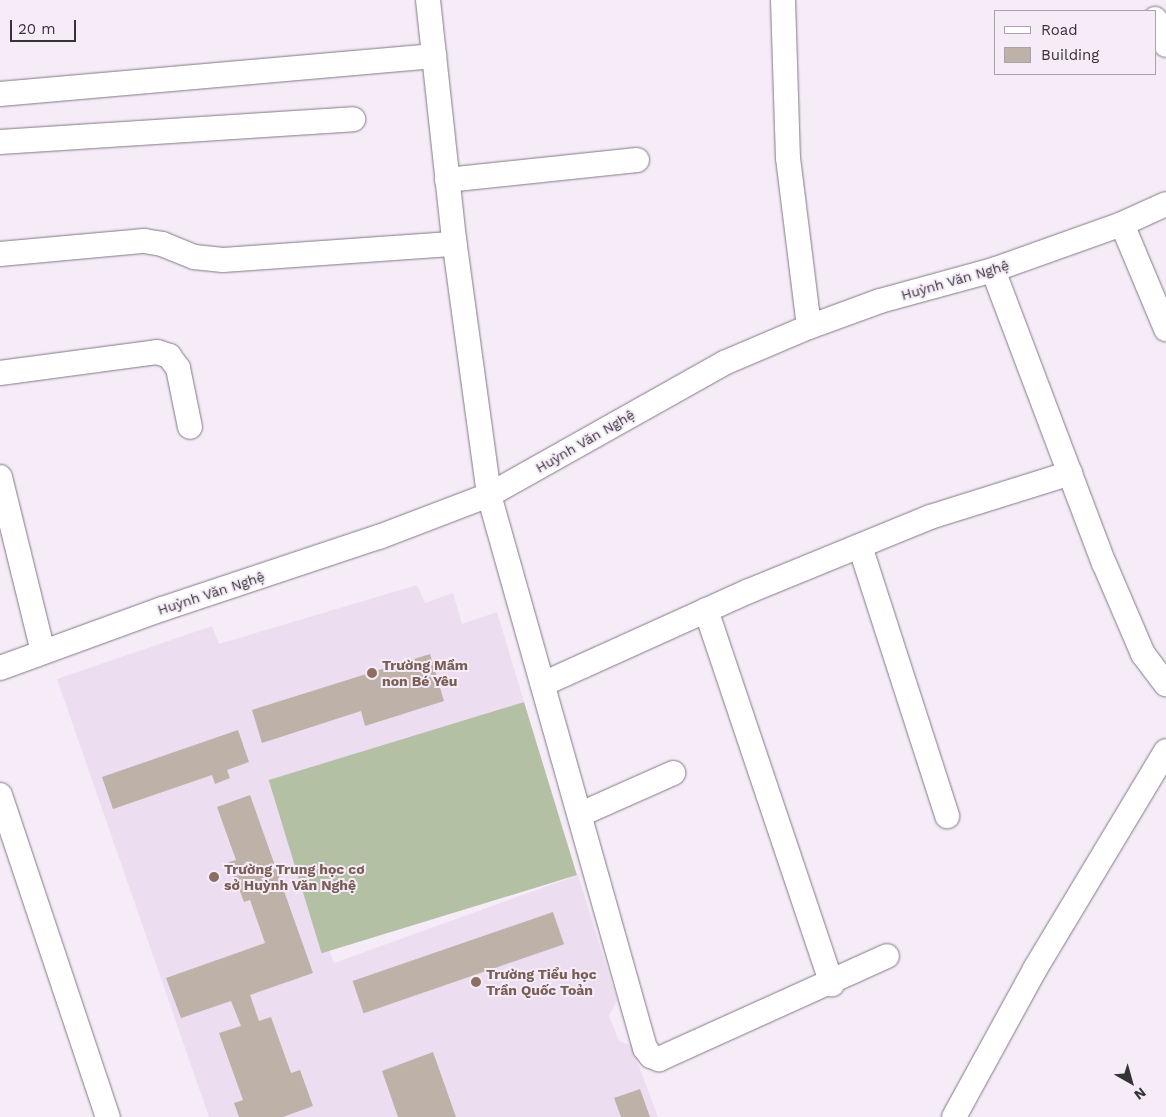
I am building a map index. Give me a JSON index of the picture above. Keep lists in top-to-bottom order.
{
  "streets": {
    "street": ["Huỳnh Văn Nghệ"]
  },
  "places": ["Trường Mầm non Bé Yêu", "Trường Trung học cơ sở Huỳnh Văn Nghệ", "Trường Tiểu học Trần Quốc Toản"],
  "legend": ["Road", "Building"],
  "scale_bar": "20 m",
  "north": "bottom right"
}
